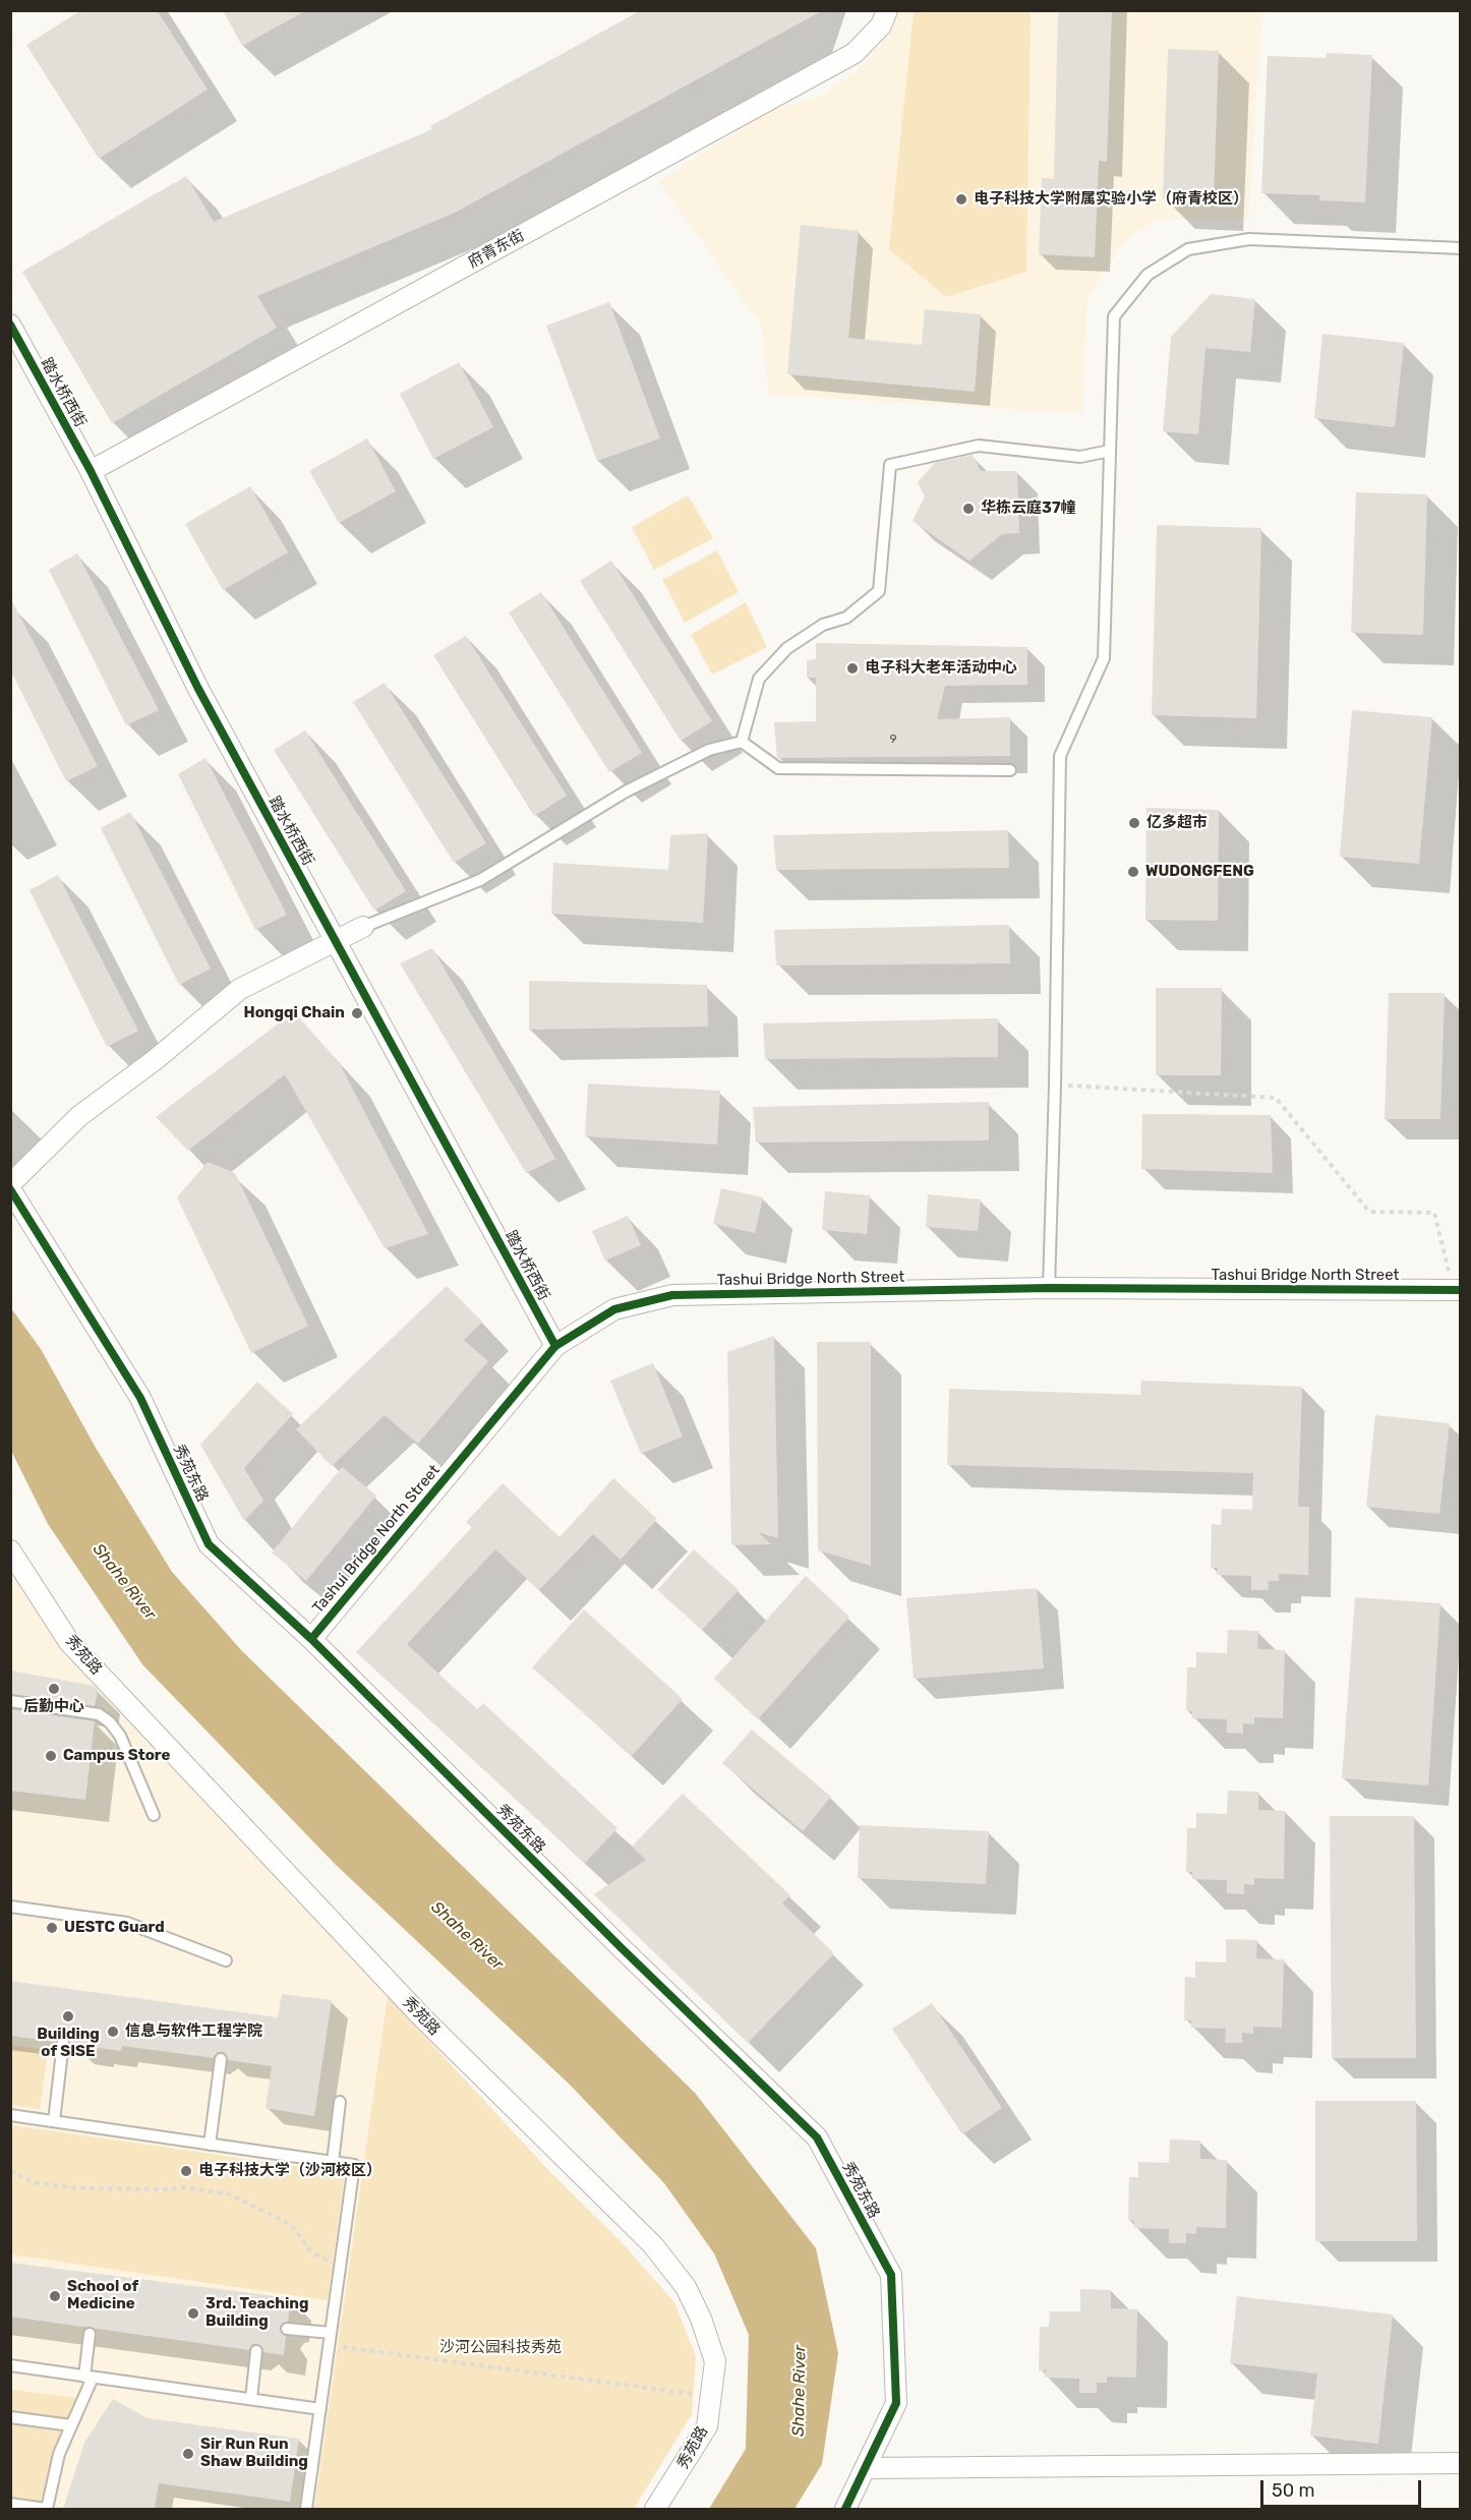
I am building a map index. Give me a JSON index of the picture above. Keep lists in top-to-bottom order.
{
  "streets": {
    "street": [
      "府青东街",
      "踏水桥西街",
      "Tashui Bridge North Street",
      "秀苑东路",
      "秀苑路"
    ]
  },
  "crossings": [
    ["府青东街", "踏水桥西街"],
    ["踏水桥西街", "Tashui Bridge North Street"],
    ["Tashui Bridge North Street", "秀苑东路"]
  ],
  "water": ["Shahe River"],
  "parks": ["沙河公园科技秀苑"],
  "places": [
    "电子科技大学附属实验小学（府青校区）",
    "华栋云庭37幢",
    "电子科大老年活动中心",
    "亿多超市",
    "WUDONGFENG",
    "Hongqi Chain",
    "后勤中心",
    "Campus Store",
    "UESTC Guard",
    "Building of SISE",
    "信息与软件工程学院",
    "电子科技大学（沙河校区）",
    "School of Medicine",
    "3rd. Teaching Building",
    "Sir Run Run Shaw Building"
  ],
  "house_numbers": ["9"],
  "scale_bar": "50 m"
}
